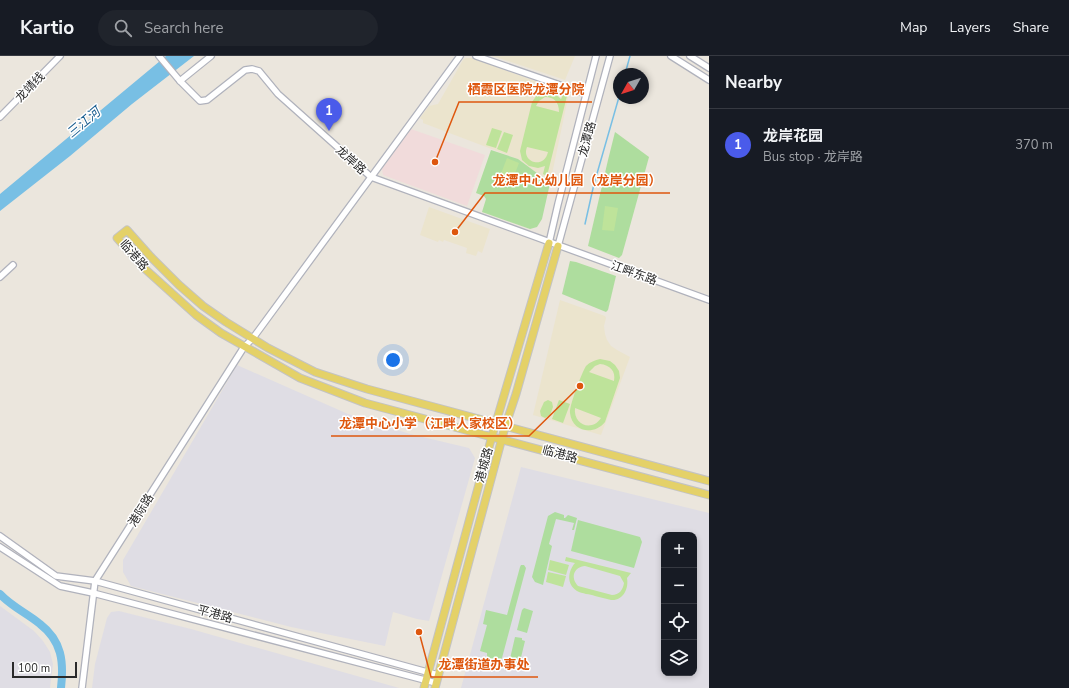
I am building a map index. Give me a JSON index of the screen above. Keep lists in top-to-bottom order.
{
  "streets": {
    "main road": ["临港路", "港城路"],
    "street": [
      "龙靖线",
      "龙潭路",
      "龙岸路",
      "江畔东路",
      "港际路",
      "平港路"
    ]
  },
  "crossings": [
    ["龙潭路", "龙岸路"],
    ["龙潭路", "江畔东路"],
    ["龙潭路", "港城路"],
    ["龙岸路", "江畔东路"],
    ["龙岸路", "港城路"],
    ["龙岸路", "港际路"],
    ["临港路", "港城路"],
    ["临港路", "港际路"],
    ["江畔东路", "港城路"],
    ["港城路", "平港路"],
    ["港际路", "平港路"]
  ],
  "water": ["三江河"],
  "places": [
    "栖霞区医院龙潭分院",
    "龙潭中心幼儿园（龙岸分园）",
    "龙潭中心小学（江畔人家校区）",
    "龙潭街道办事处"
  ],
  "scale_bar": "100 m",
  "north": "bottom left",
  "page": {
    "header": "Kartio",
    "search": "Search here",
    "nav": ["Map", "Layers", "Share"],
    "heading": "Nearby",
    "pins": "1",
    "list": [
      {
        "mark": "1",
        "name": "龙岸花园",
        "note": "Bus stop · 龙岸路",
        "value": "370 m"
      }
    ],
    "map_buttons": ["+", "−"],
    "scale": "100 m"
  }
}
